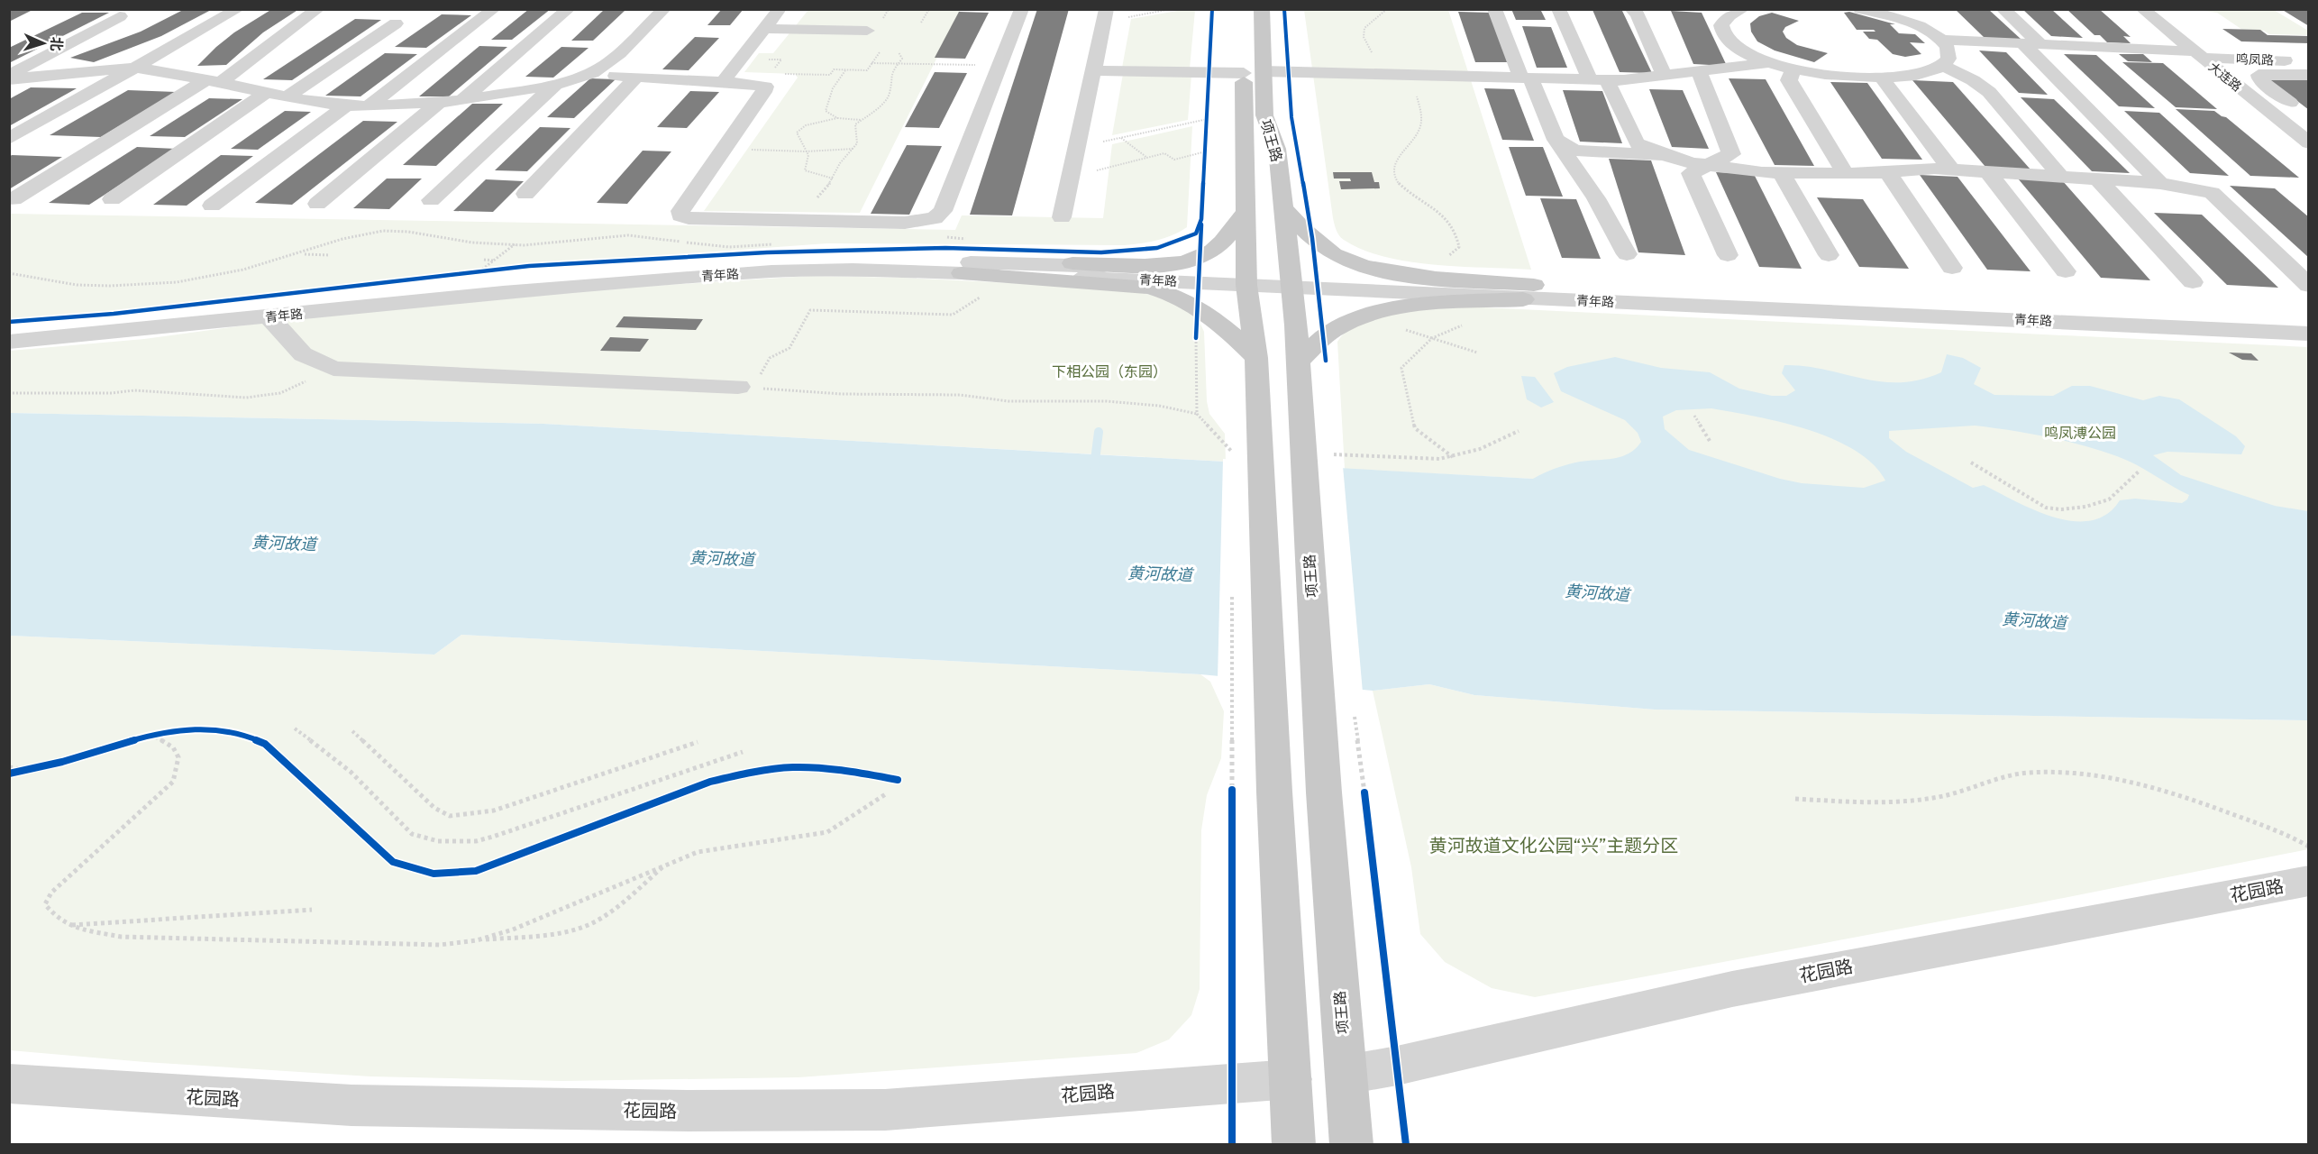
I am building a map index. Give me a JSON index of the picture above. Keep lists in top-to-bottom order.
{
  "streets": {
    "main road": ["项王路"],
    "street": [
      "鸣凤路",
      "大连路",
      "青年路",
      "花园路"
    ]
  },
  "crossings": [
    ["鸣凤路", "大连路"],
    ["项王路", "青年路"],
    ["项王路", "花园路"]
  ],
  "water": ["黄河故道"],
  "parks": ["下相公园（东园）", "鸣凤溥公园", "黄河故道文化公园“兴”主题分区"],
  "north": "right"
}
